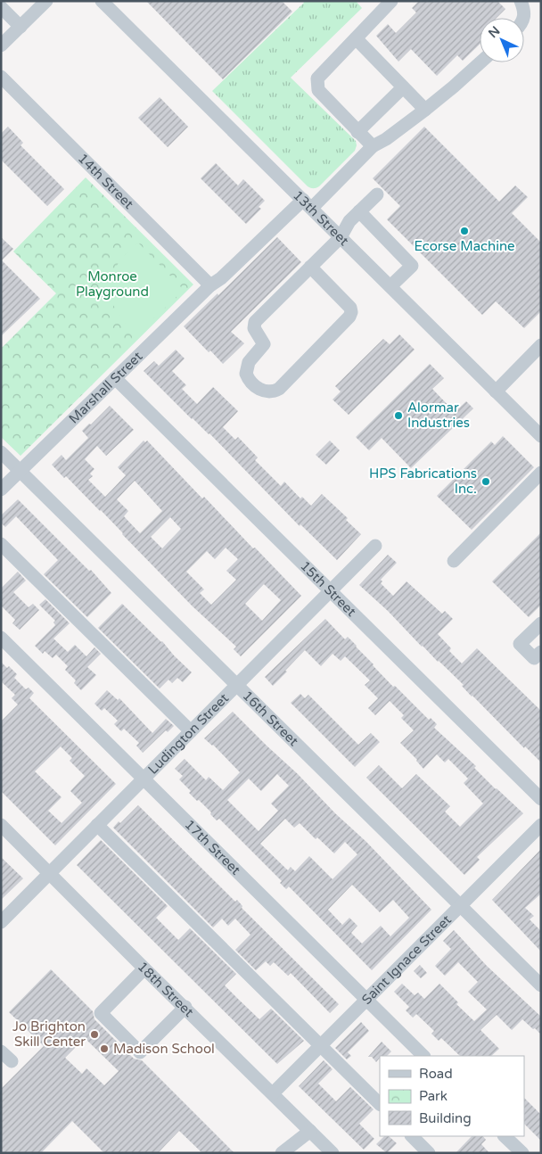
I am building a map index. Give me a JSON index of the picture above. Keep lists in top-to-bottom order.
{
  "streets": {
    "street": [
      "14th Street",
      "13th Street",
      "Marshall Street",
      "15th Street",
      "16th Street",
      "Ludington Street",
      "17th Street",
      "Saint Ignace Street",
      "18th Street"
    ]
  },
  "crossings": [
    ["14th Street", "Marshall Street"],
    ["13th Street", "Marshall Street"],
    ["Marshall Street", "15th Street"],
    ["Marshall Street", "16th Street"],
    ["15th Street", "Ludington Street"],
    ["16th Street", "Ludington Street"],
    ["16th Street", "Saint Ignace Street"],
    ["Ludington Street", "17th Street"],
    ["Ludington Street", "18th Street"],
    ["17th Street", "Saint Ignace Street"],
    ["Saint Ignace Street", "18th Street"]
  ],
  "parks": ["Monroe Playground"],
  "places": [
    "Ecorse Machine",
    "Alormar Industries",
    "HPS Fabrications Inc.",
    "Jo Brighton Skill Center",
    "Madison School"
  ],
  "legend": ["Road", "Park", "Building"],
  "north": "top left"
}
